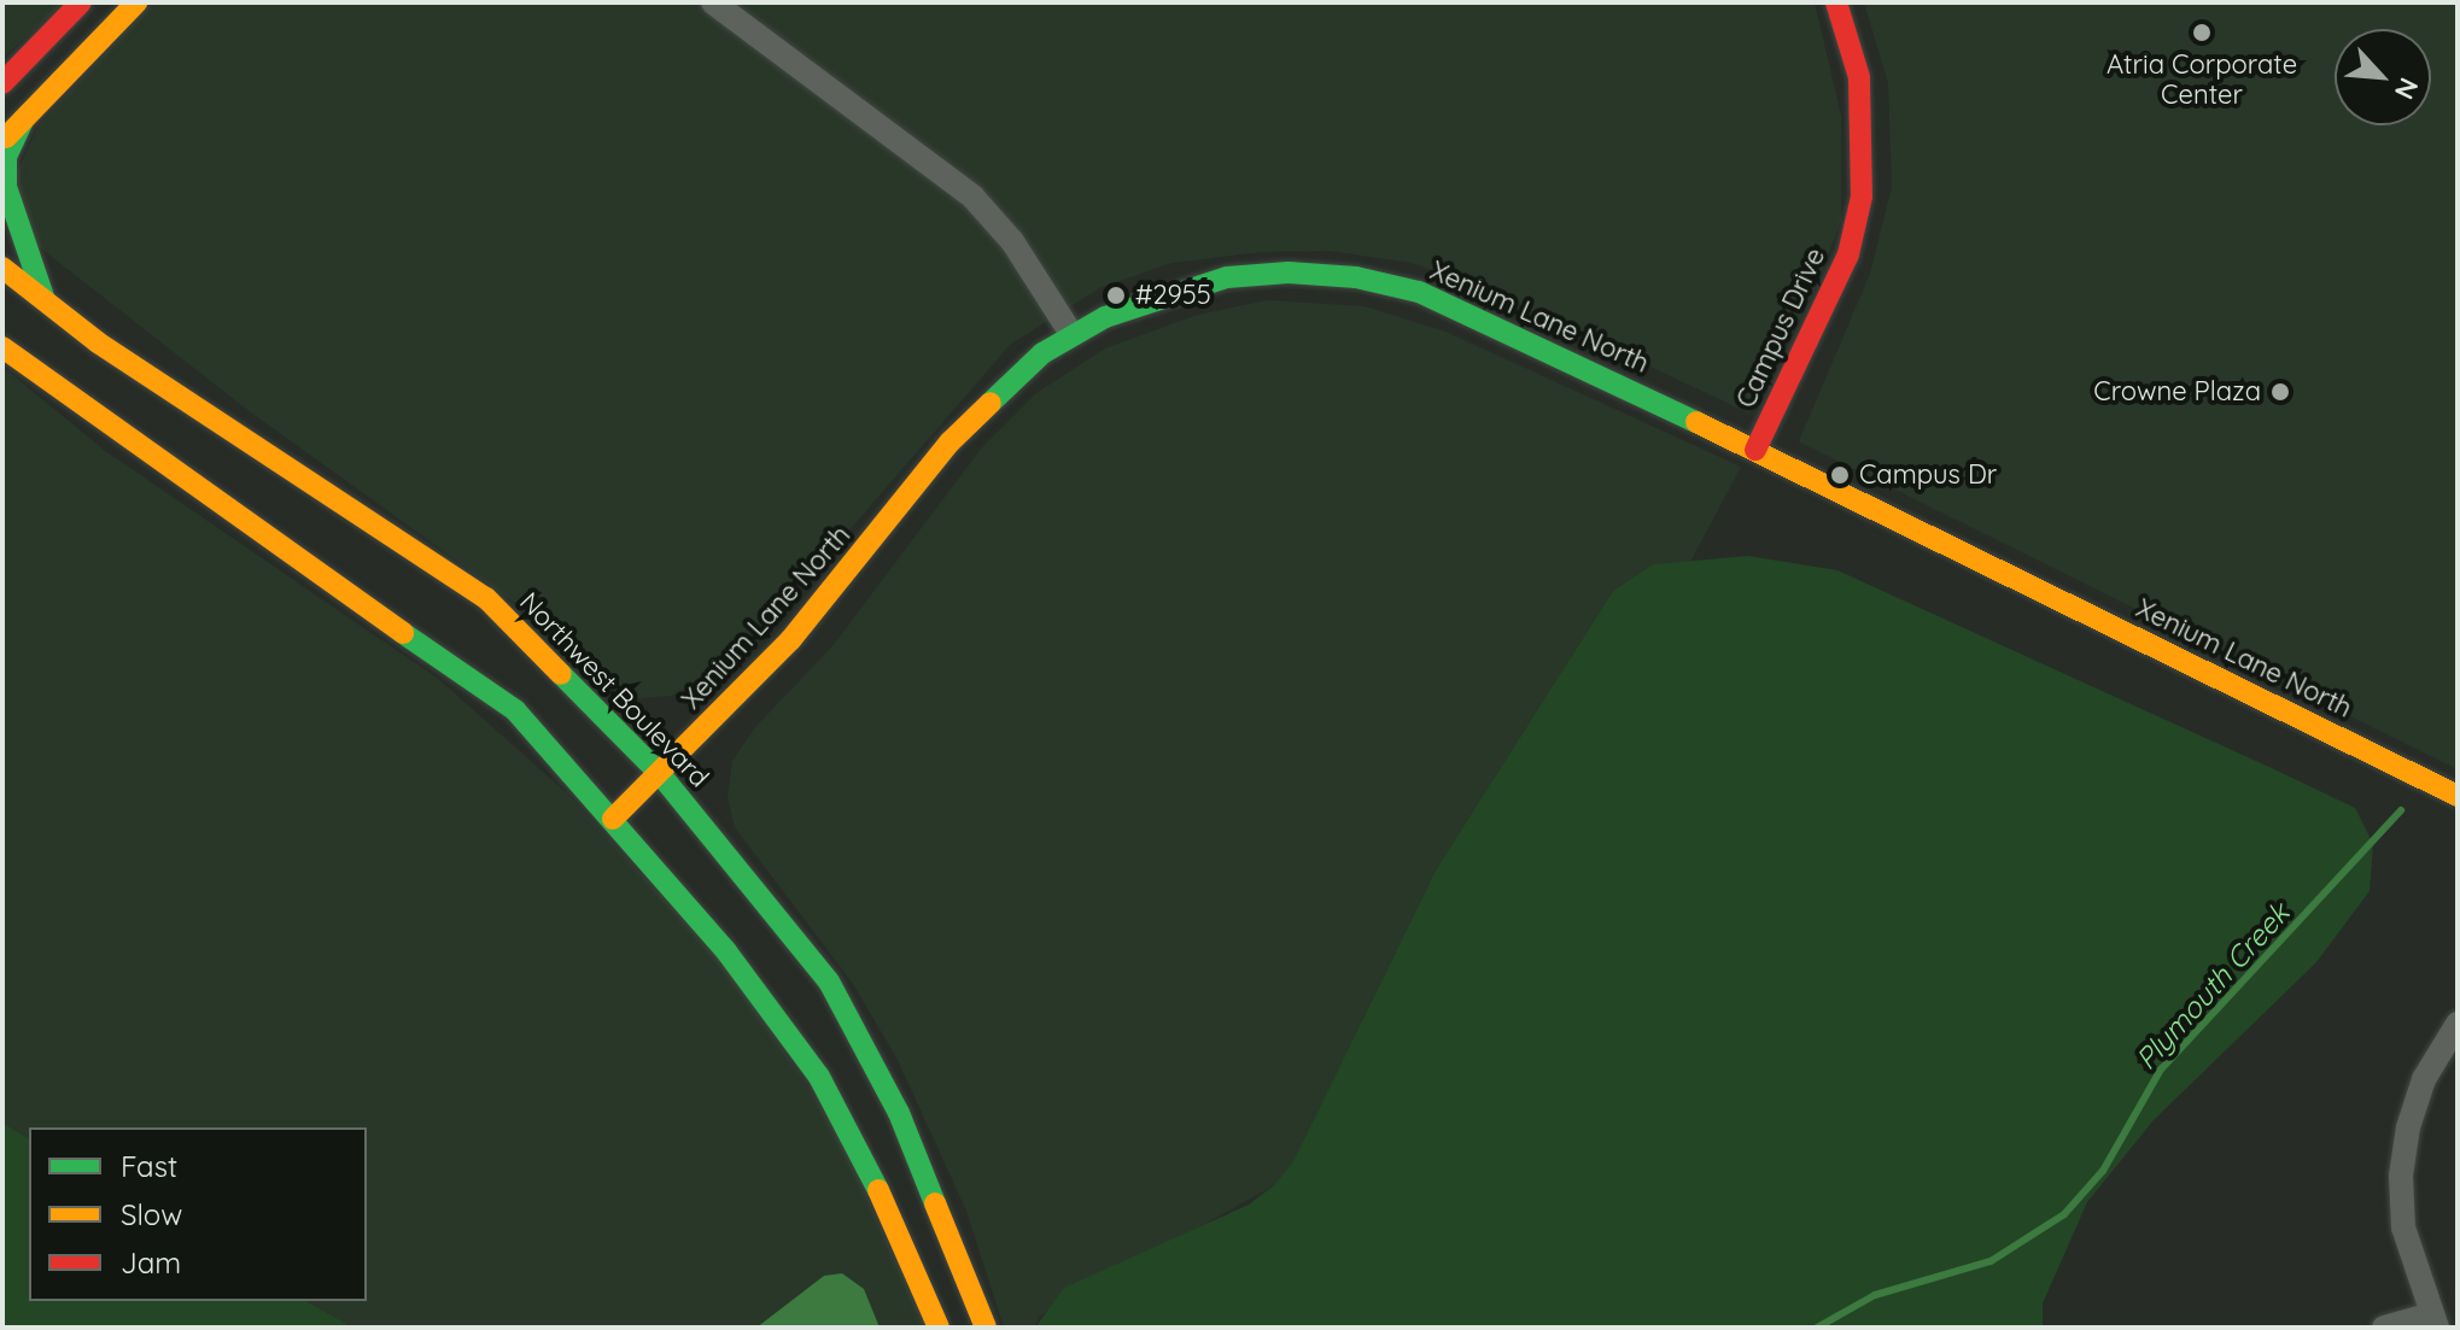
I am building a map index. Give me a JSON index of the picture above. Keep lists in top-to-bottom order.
{
  "streets": {
    "main road": ["Xenium Lane North", "Campus Drive", "Northwest Boulevard"]
  },
  "crossings": [
    ["Xenium Lane North", "Campus Drive"],
    ["Xenium Lane North", "Northwest Boulevard"]
  ],
  "water": ["Plymouth Creek"],
  "places": [
    "Atria Corporate Center",
    "#2955",
    "Crowne Plaza",
    "Campus Dr"
  ],
  "legend": ["Fast", "Slow", "Jam"],
  "north": "bottom right"
}
